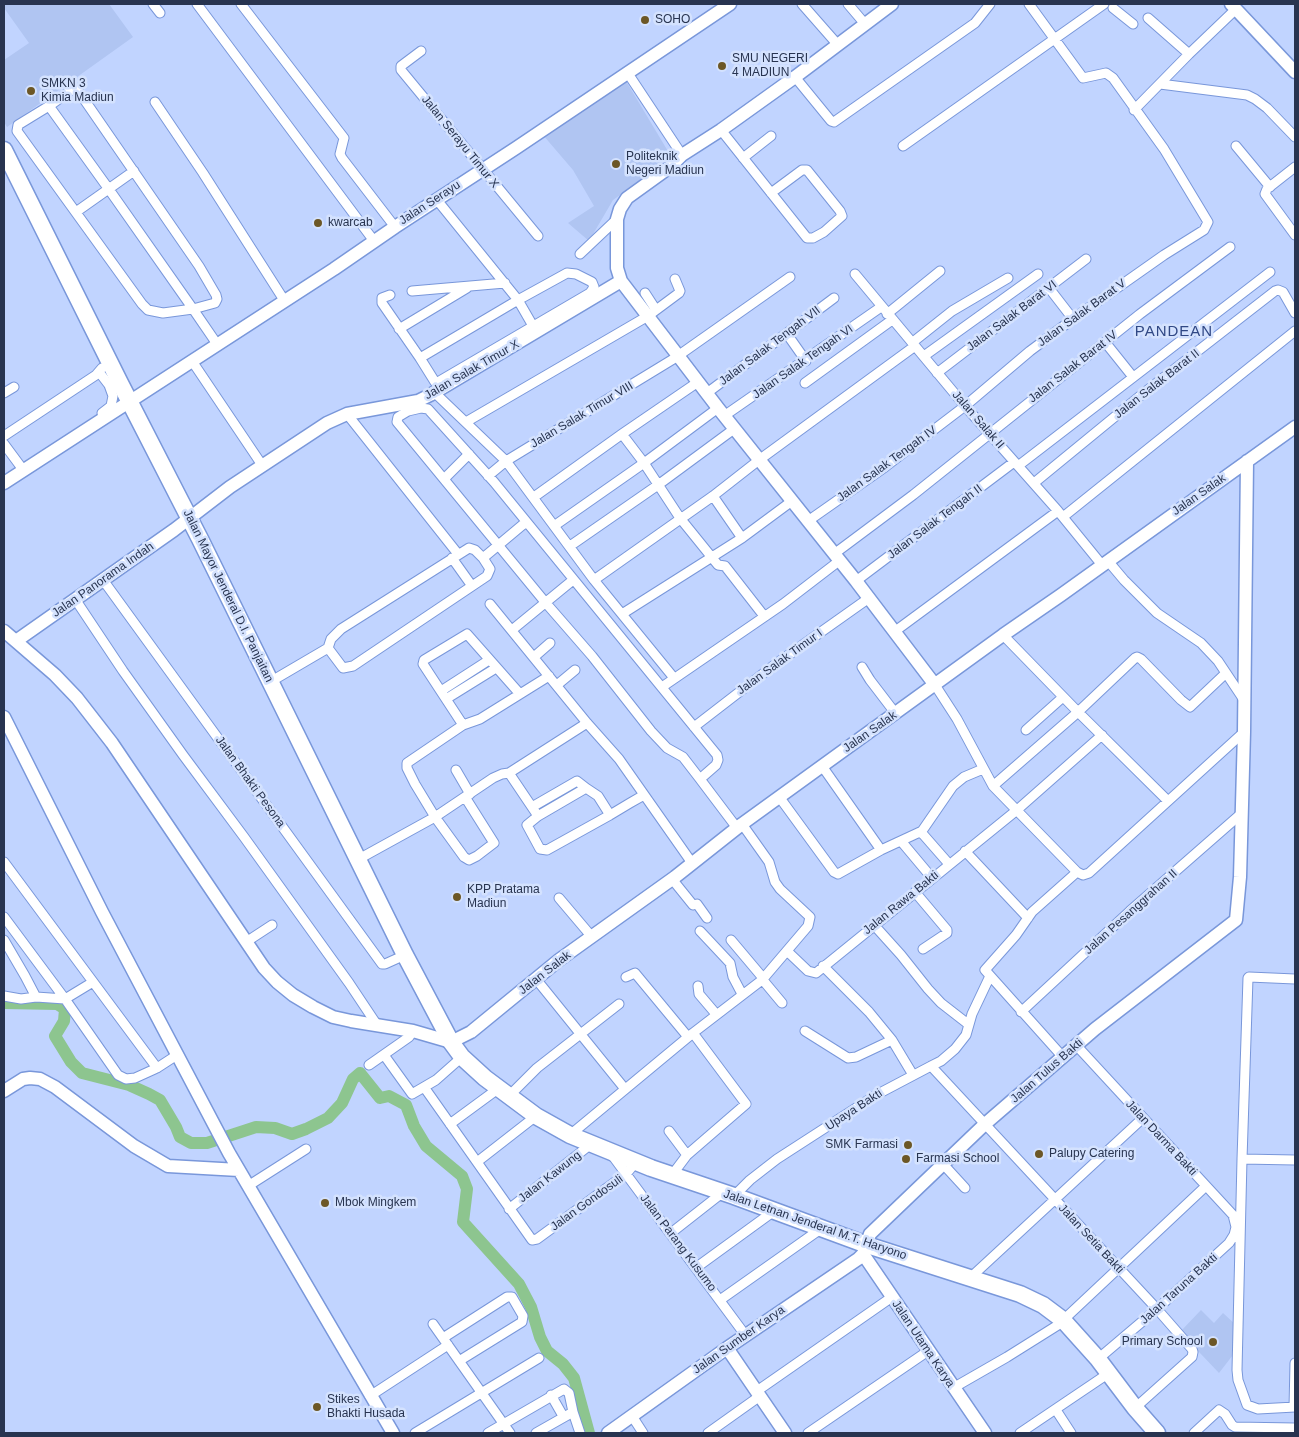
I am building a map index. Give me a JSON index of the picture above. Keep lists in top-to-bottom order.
{
  "streets": {
    "highway": ["Jalan Mayor Jenderal D.I. Panjaitan", "Jalan Letnan Jenderal M.T. Haryono"],
    "street": [
      "Jalan Serayu Timur X",
      "Jalan Serayu",
      "Jalan Salak Barat V",
      "Jalan Salak Barat VI",
      "Jalan Salak Tengah VII",
      "Jalan Salak Tengah VI",
      "Jalan Salak Barat IV",
      "Jalan Salak Timur X",
      "Jalan Salak Barat II",
      "Jalan Salak Timur VIII",
      "Jalan Salak II",
      "Jalan Salak Tengah IV",
      "Jalan Salak",
      "Jalan Salak Tengah II",
      "Jalan Panorama Indah",
      "Jalan Salak Timur I",
      "Jalan Bhakti Pesona",
      "Jalan Rawa Bakti",
      "Jalan Pesanggrahan II",
      "Jalan Tulus Bakti",
      "Upaya Bakti",
      "Jalan Darma Bakti",
      "Jalan Kawung",
      "Jalan Gondosuli",
      "Jalan Setia Bakti",
      "Jalan Parang Kusumo",
      "Jalan Taruna Bakti",
      "Jalan Sumber Karya",
      "Jalan Utama Karya"
    ]
  },
  "crossings": [
    ["Jalan Serayu Timur X", "Jalan Serayu"],
    ["Jalan Serayu", "Jalan Mayor Jenderal D.I. Panjaitan"],
    ["Jalan Salak Barat V", "Jalan Salak II"],
    ["Jalan Salak Barat V", "Jalan Salak Tengah IV"],
    ["Jalan Salak Barat VI", "Jalan Salak II"],
    ["Jalan Salak Tengah VI", "Jalan Salak II"],
    ["Jalan Salak Barat IV", "Jalan Salak II"],
    ["Jalan Salak Timur X", "Jalan Panorama Indah"],
    ["Jalan Salak Timur X", "Jalan Mayor Jenderal D.I. Panjaitan"],
    ["Jalan Salak Barat II", "Jalan Salak II"],
    ["Jalan Salak II", "Jalan Salak Tengah IV"],
    ["Jalan Salak II", "Jalan Salak"],
    ["Jalan Salak II", "Jalan Salak Tengah II"],
    ["Jalan Salak", "Jalan Mayor Jenderal D.I. Panjaitan"],
    ["Jalan Salak", "Jalan Letnan Jenderal M.T. Haryono"],
    ["Jalan Panorama Indah", "Jalan Mayor Jenderal D.I. Panjaitan"],
    ["Jalan Panorama Indah", "Jalan Bhakti Pesona"],
    ["Jalan Mayor Jenderal D.I. Panjaitan", "Jalan Bhakti Pesona"],
    ["Jalan Mayor Jenderal D.I. Panjaitan", "Jalan Letnan Jenderal M.T. Haryono"],
    ["Jalan Pesanggrahan II", "Jalan Tulus Bakti"],
    ["Jalan Tulus Bakti", "Jalan Darma Bakti"],
    ["Jalan Tulus Bakti", "Jalan Letnan Jenderal M.T. Haryono"],
    ["Jalan Tulus Bakti", "Jalan Setia Bakti"],
    ["Jalan Tulus Bakti", "Jalan Sumber Karya"],
    ["Jalan Tulus Bakti", "Jalan Utama Karya"],
    ["Upaya Bakti", "Jalan Letnan Jenderal M.T. Haryono"],
    ["Upaya Bakti", "Jalan Setia Bakti"],
    ["Upaya Bakti", "Jalan Parang Kusumo"],
    ["Jalan Darma Bakti", "Jalan Taruna Bakti"],
    ["Jalan Kawung", "Jalan Gondosuli"],
    ["Jalan Kawung", "Jalan Letnan Jenderal M.T. Haryono"],
    ["Jalan Gondosuli", "Jalan Letnan Jenderal M.T. Haryono"],
    ["Jalan Gondosuli", "Jalan Parang Kusumo"],
    ["Jalan Letnan Jenderal M.T. Haryono", "Jalan Setia Bakti"],
    ["Jalan Letnan Jenderal M.T. Haryono", "Jalan Parang Kusumo"],
    ["Jalan Letnan Jenderal M.T. Haryono", "Jalan Taruna Bakti"],
    ["Jalan Letnan Jenderal M.T. Haryono", "Jalan Sumber Karya"],
    ["Jalan Letnan Jenderal M.T. Haryono", "Jalan Utama Karya"],
    ["Jalan Setia Bakti", "Jalan Taruna Bakti"],
    ["Jalan Parang Kusumo", "Jalan Sumber Karya"],
    ["Jalan Sumber Karya", "Jalan Utama Karya"]
  ],
  "districts": ["PANDEAN"],
  "places": [
    "SOHO",
    "SMU NEGERI 4 MADIUN",
    "SMKN 3 Kimia Madiun",
    "Politeknik Negeri Madiun",
    "kwarcab",
    "KPP Pratama Madiun",
    "SMK Farmasi",
    "Palupy Catering",
    "Farmasi School",
    "Mbok Mingkem",
    "Primary School",
    "Stikes Bhakti Husada"
  ]
}
